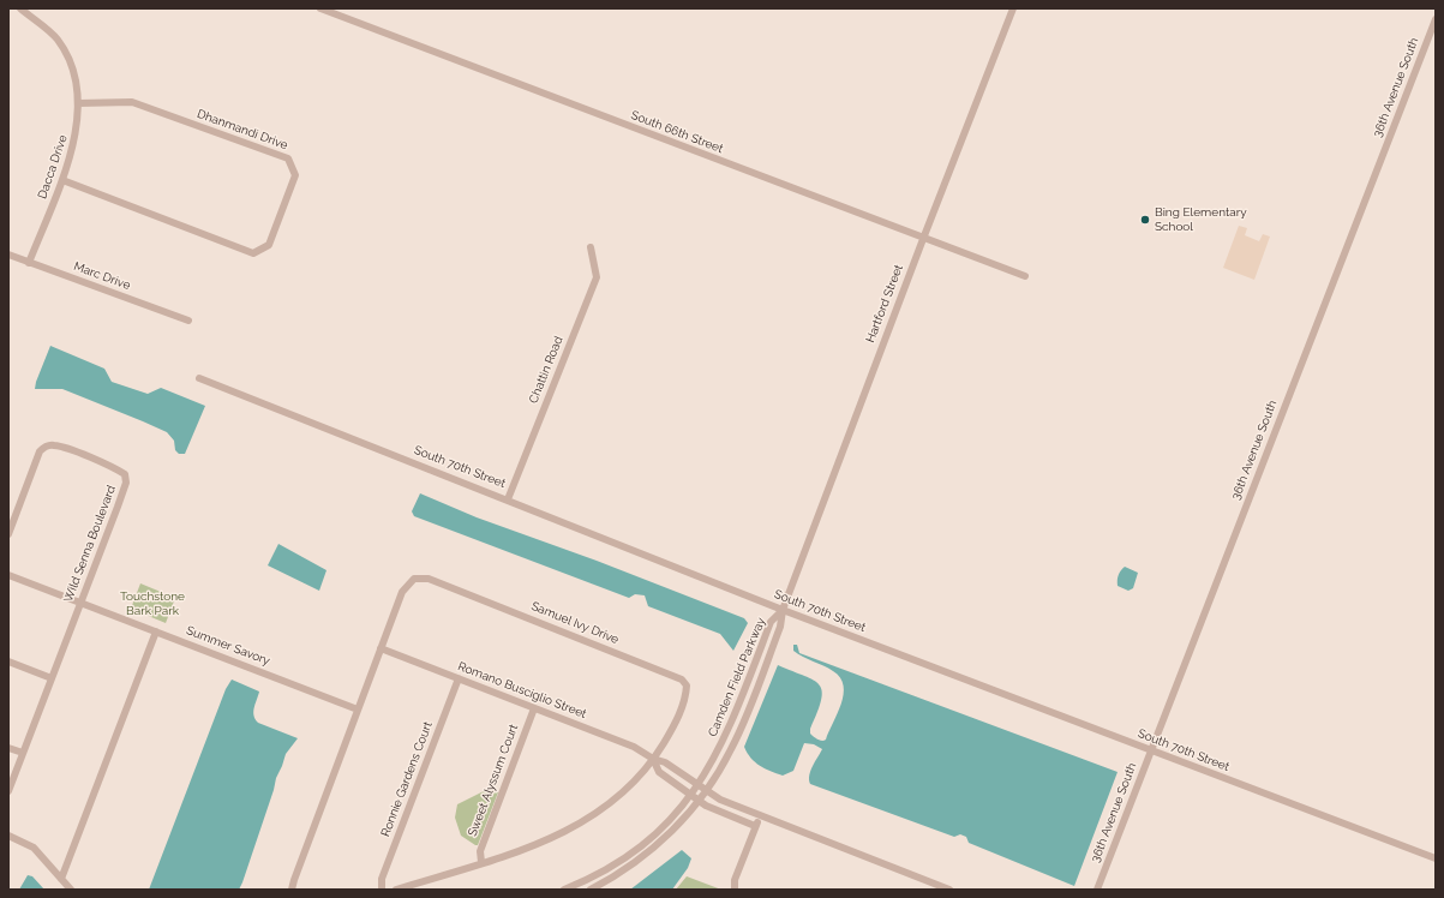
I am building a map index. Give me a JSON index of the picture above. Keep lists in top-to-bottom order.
{
  "streets": {
    "street": [
      "36th Avenue South",
      "Dhanmandi Drive",
      "South 66th Street",
      "Dacca Drive",
      "Marc Drive",
      "Hartford Street",
      "Chattin Road",
      "South 70th Street",
      "Wild Senna Boulevard",
      "Samuel Ivy Drive",
      "Summer Savory",
      "Camden Field Parkway",
      "Romano Busciglio Street",
      "Ronnie Gardens Court",
      "Sweet Alyssum Court"
    ]
  },
  "crossings": [
    ["36th Avenue South", "South 70th Street"],
    ["Dhanmandi Drive", "Dacca Drive"],
    ["South 66th Street", "Hartford Street"],
    ["Dacca Drive", "Marc Drive"],
    ["Hartford Street", "South 70th Street"],
    ["Hartford Street", "Camden Field Parkway"],
    ["Chattin Road", "South 70th Street"],
    ["South 70th Street", "Camden Field Parkway"],
    ["Wild Senna Boulevard", "Summer Savory"],
    ["Samuel Ivy Drive", "Summer Savory"],
    ["Samuel Ivy Drive", "Romano Busciglio Street"],
    ["Samuel Ivy Drive", "Sweet Alyssum Court"],
    ["Camden Field Parkway", "Romano Busciglio Street"],
    ["Romano Busciglio Street", "Ronnie Gardens Court"],
    ["Romano Busciglio Street", "Sweet Alyssum Court"]
  ],
  "parks": ["Touchstone Bark Park"],
  "places": ["Bing Elementary School"]
}
